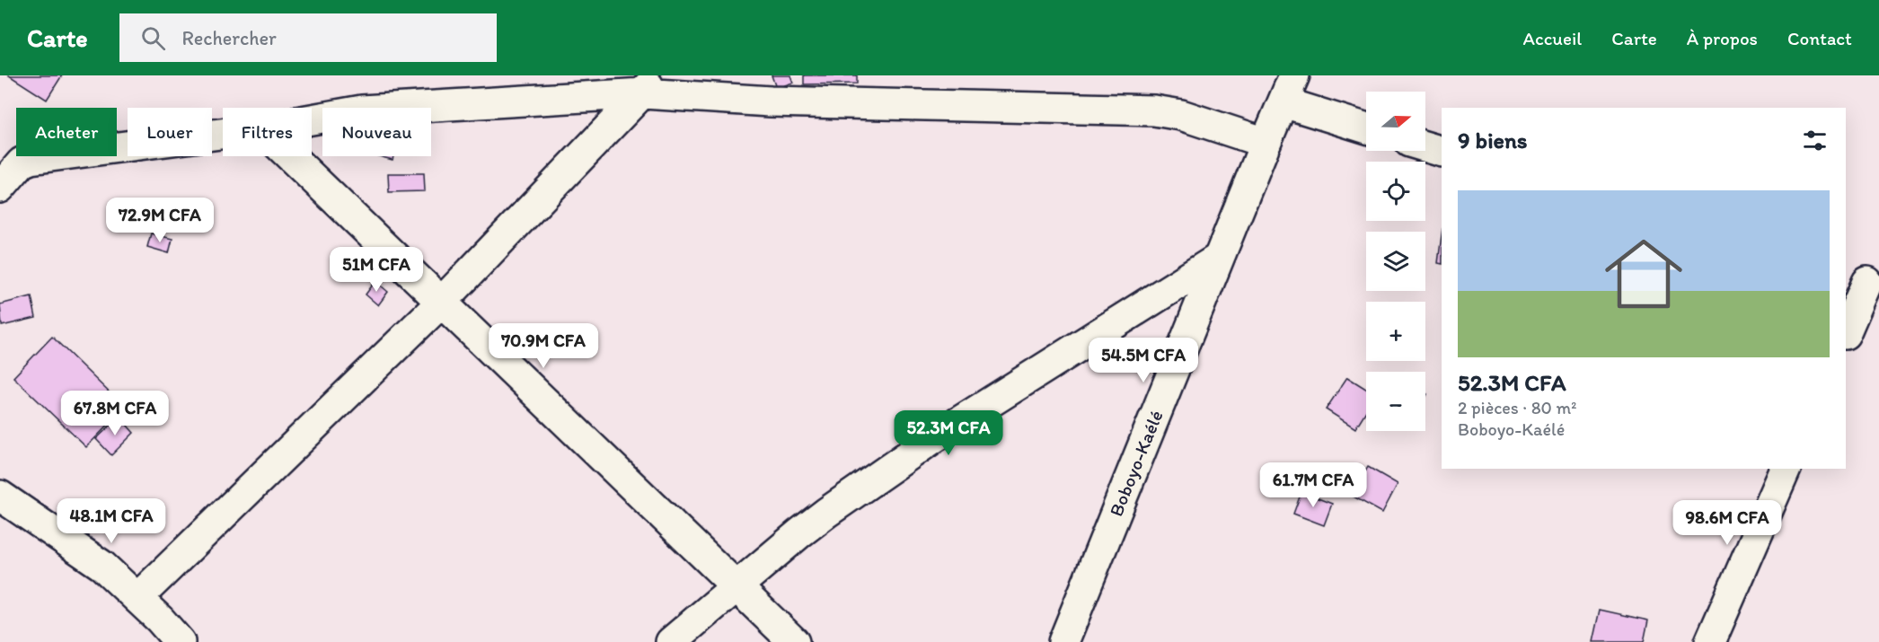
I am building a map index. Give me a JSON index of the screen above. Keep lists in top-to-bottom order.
{
  "streets": {
    "street": ["Boboyo-Kaélé"]
  },
  "north": "right",
  "page": {
    "header": "Carte",
    "search": "Rechercher",
    "nav": [
      "Accueil",
      "Carte",
      "À propos",
      "Contact"
    ],
    "map_buttons": ["+", "−"],
    "chip": [
      "Acheter",
      "Louer",
      "Filtres",
      "Nouveau"
    ],
    "heading": "9 biens",
    "list": [
      {
        "name": "52.3M CFA",
        "note": "2 pièces · 80 m² · Boboyo-Kaélé"
      }
    ],
    "price": [
      "72.9M CFA",
      "51M CFA",
      "70.9M CFA",
      "54.5M CFA",
      "67.8M CFA",
      "52.3M CFA",
      "61.7M CFA",
      "48.1M CFA",
      "98.6M CFA"
    ]
  }
}
